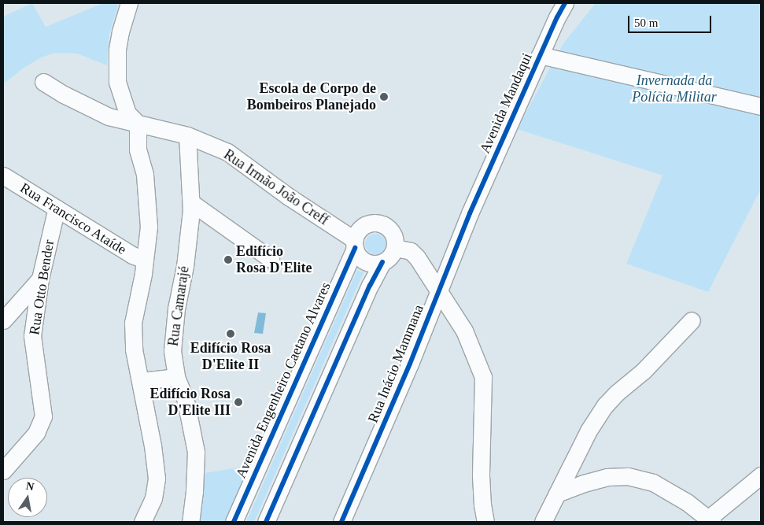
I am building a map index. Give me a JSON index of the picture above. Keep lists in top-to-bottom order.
{
  "streets": {
    "street": [
      "Avenida Mandaqui",
      "Rua Irmão João Creff",
      "Rua Francisco Ataíde",
      "Rua Otto Bender",
      "Rua Camarajé",
      "Rua Inácio Mammana",
      "Avenida Engenheiro Caetano Alvares"
    ]
  },
  "crossings": [
    ["Avenida Mandaqui", "Rua Inácio Mammana"],
    ["Rua Irmão João Creff", "Rua Camarajé"],
    ["Rua Irmão João Creff", "Avenida Engenheiro Caetano Alvares"],
    ["Rua Francisco Ataíde", "Rua Otto Bender"]
  ],
  "parks": ["Invernada da Polícia Militar"],
  "places": [
    "Escola de Corpo de Bombeiros Planejado",
    "Edifício Rosa D'Elite",
    "Edifício Rosa D'Elite II",
    "Edifício Rosa D'Elite III"
  ],
  "scale_bar": "50 m",
  "north": "top"
}
